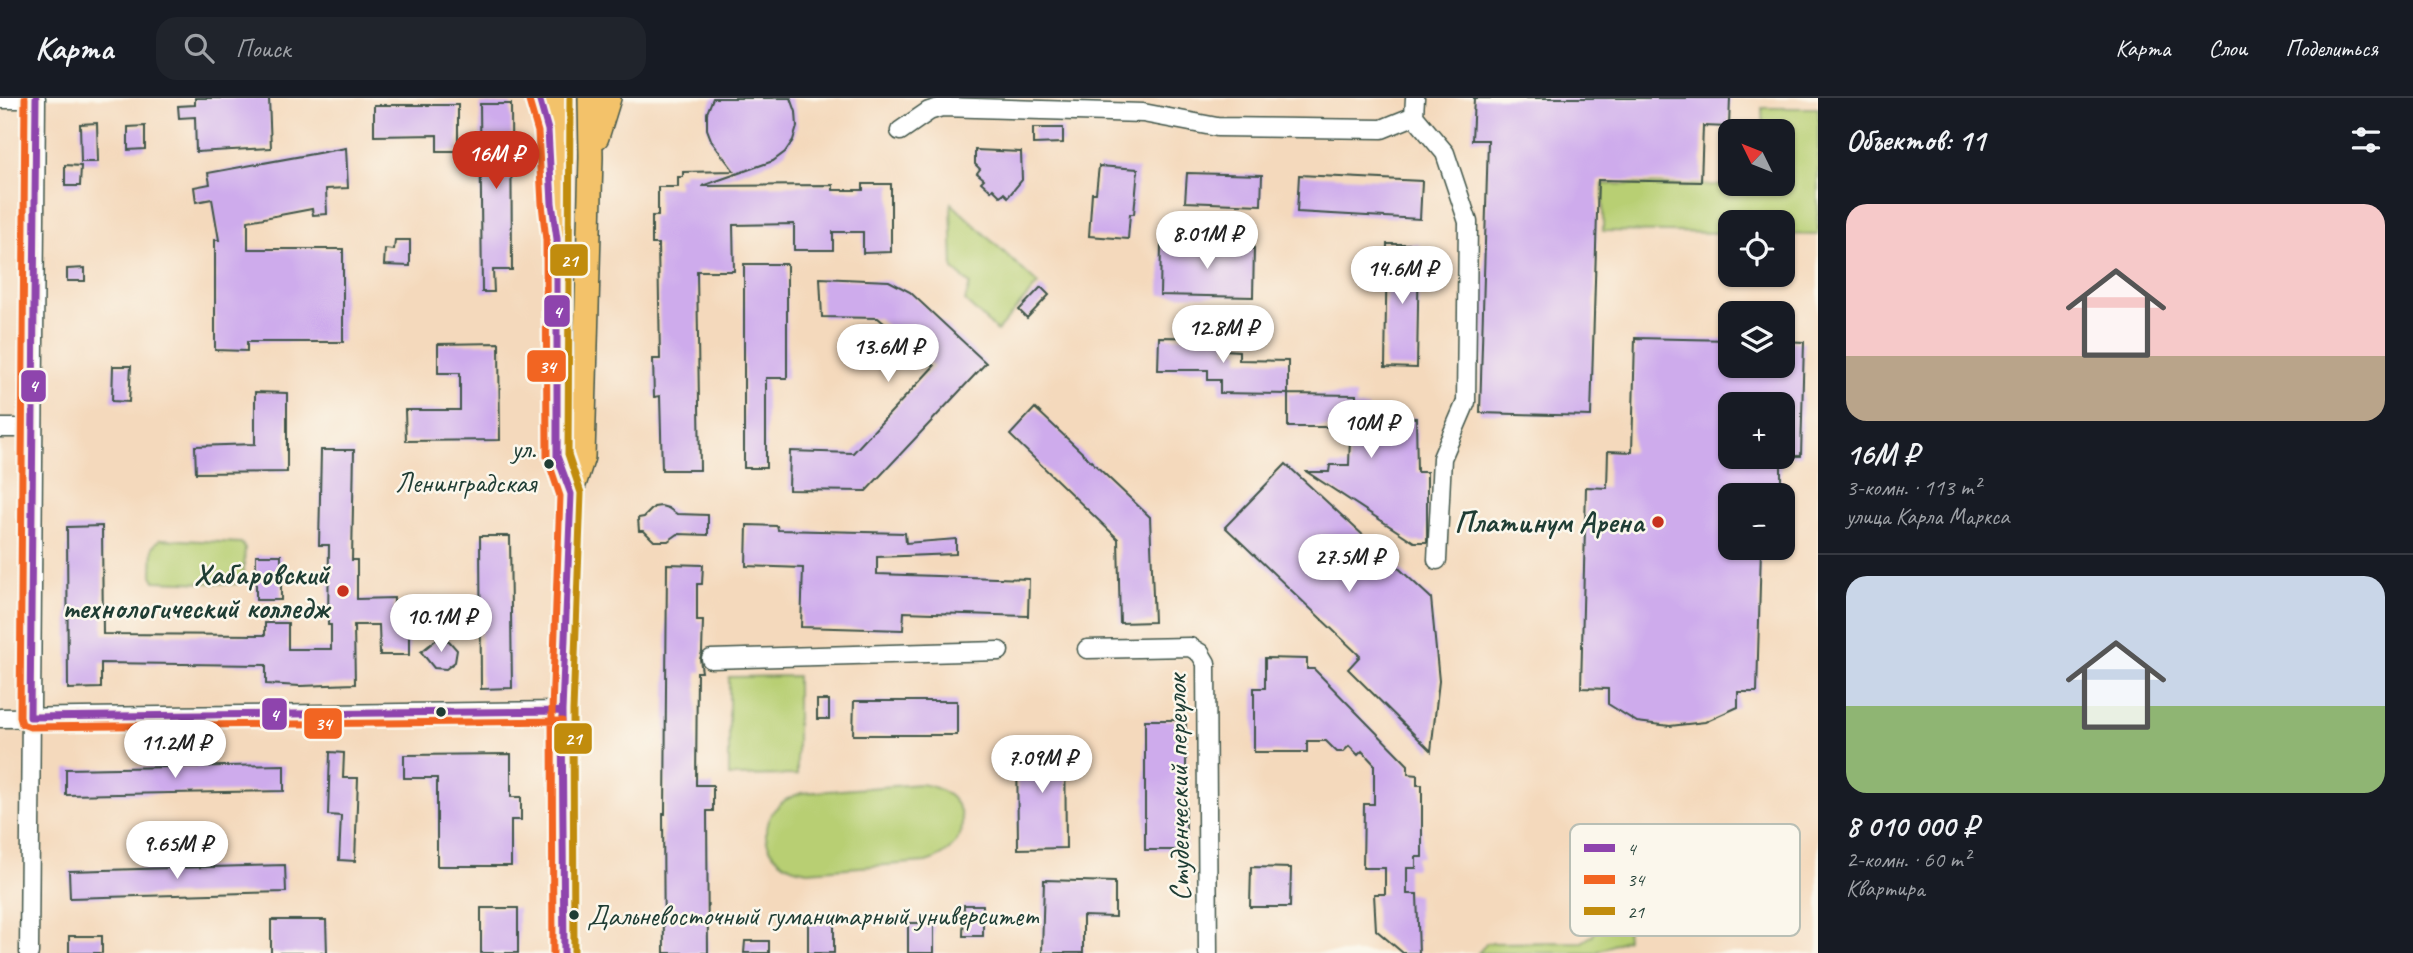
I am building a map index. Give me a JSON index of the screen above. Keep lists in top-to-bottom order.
{
  "streets": {
    "street": ["Студенческий переулок"]
  },
  "places": [
    "ул. Ленинградская",
    "Платинум Арена",
    "Хабаровский технологический колледж",
    "Дальневосточный гуманитарный университет"
  ],
  "lines": ["transit line 4", "transit line 34", "transit line 21"],
  "legend": ["4", "34", "21"],
  "north": "top left",
  "page": {
    "header": "Карта",
    "search": "Поиск",
    "nav": ["Карта", "Слои", "Поделиться"],
    "heading": "Объектов: 11",
    "map_buttons": ["+", "−"],
    "price": [
      "16M ₽",
      "8.01M ₽",
      "14.6M ₽",
      "12.8M ₽",
      "13.6M ₽",
      "10M ₽",
      "27.5M ₽",
      "10.1M ₽",
      "11.2M ₽",
      "7.09M ₽",
      "9.65M ₽"
    ],
    "list": [
      {
        "name": "16M ₽",
        "note": "3-комн. · 113 m² · улица Карла Маркса"
      },
      {
        "name": "8 010 000 ₽",
        "note": "2-комн. · 60 m² · Квартира"
      }
    ]
  }
}
